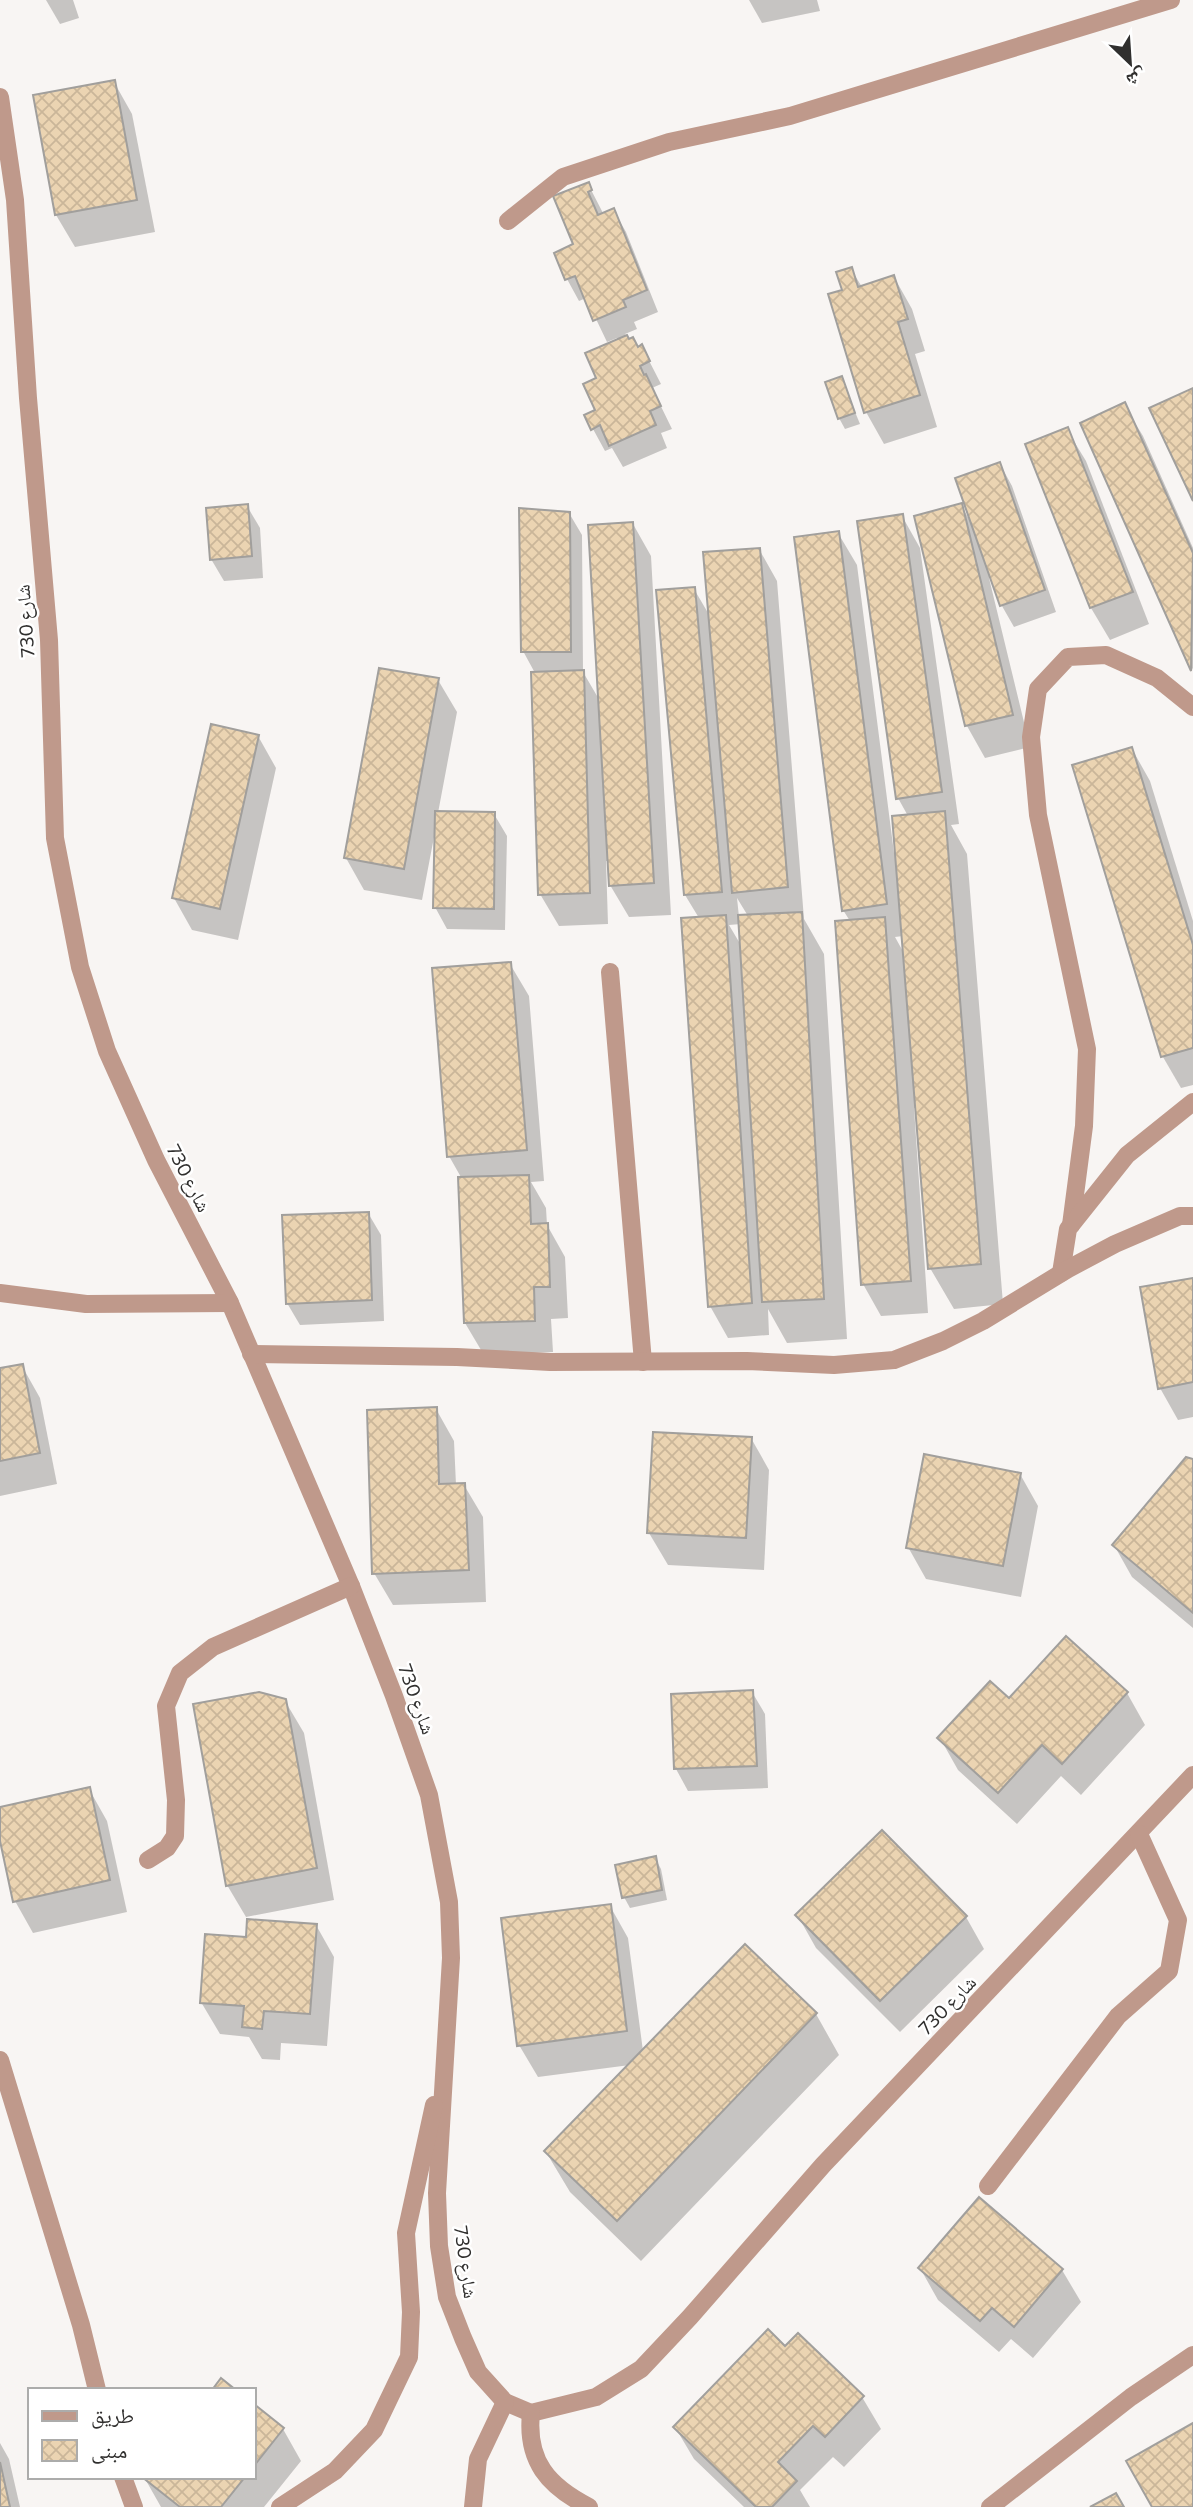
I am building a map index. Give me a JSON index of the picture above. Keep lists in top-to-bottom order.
{
  "streets": {
    "street": ["شارع 730"]
  },
  "legend": ["طريق", "مبنى"],
  "north": "bottom right"
}
